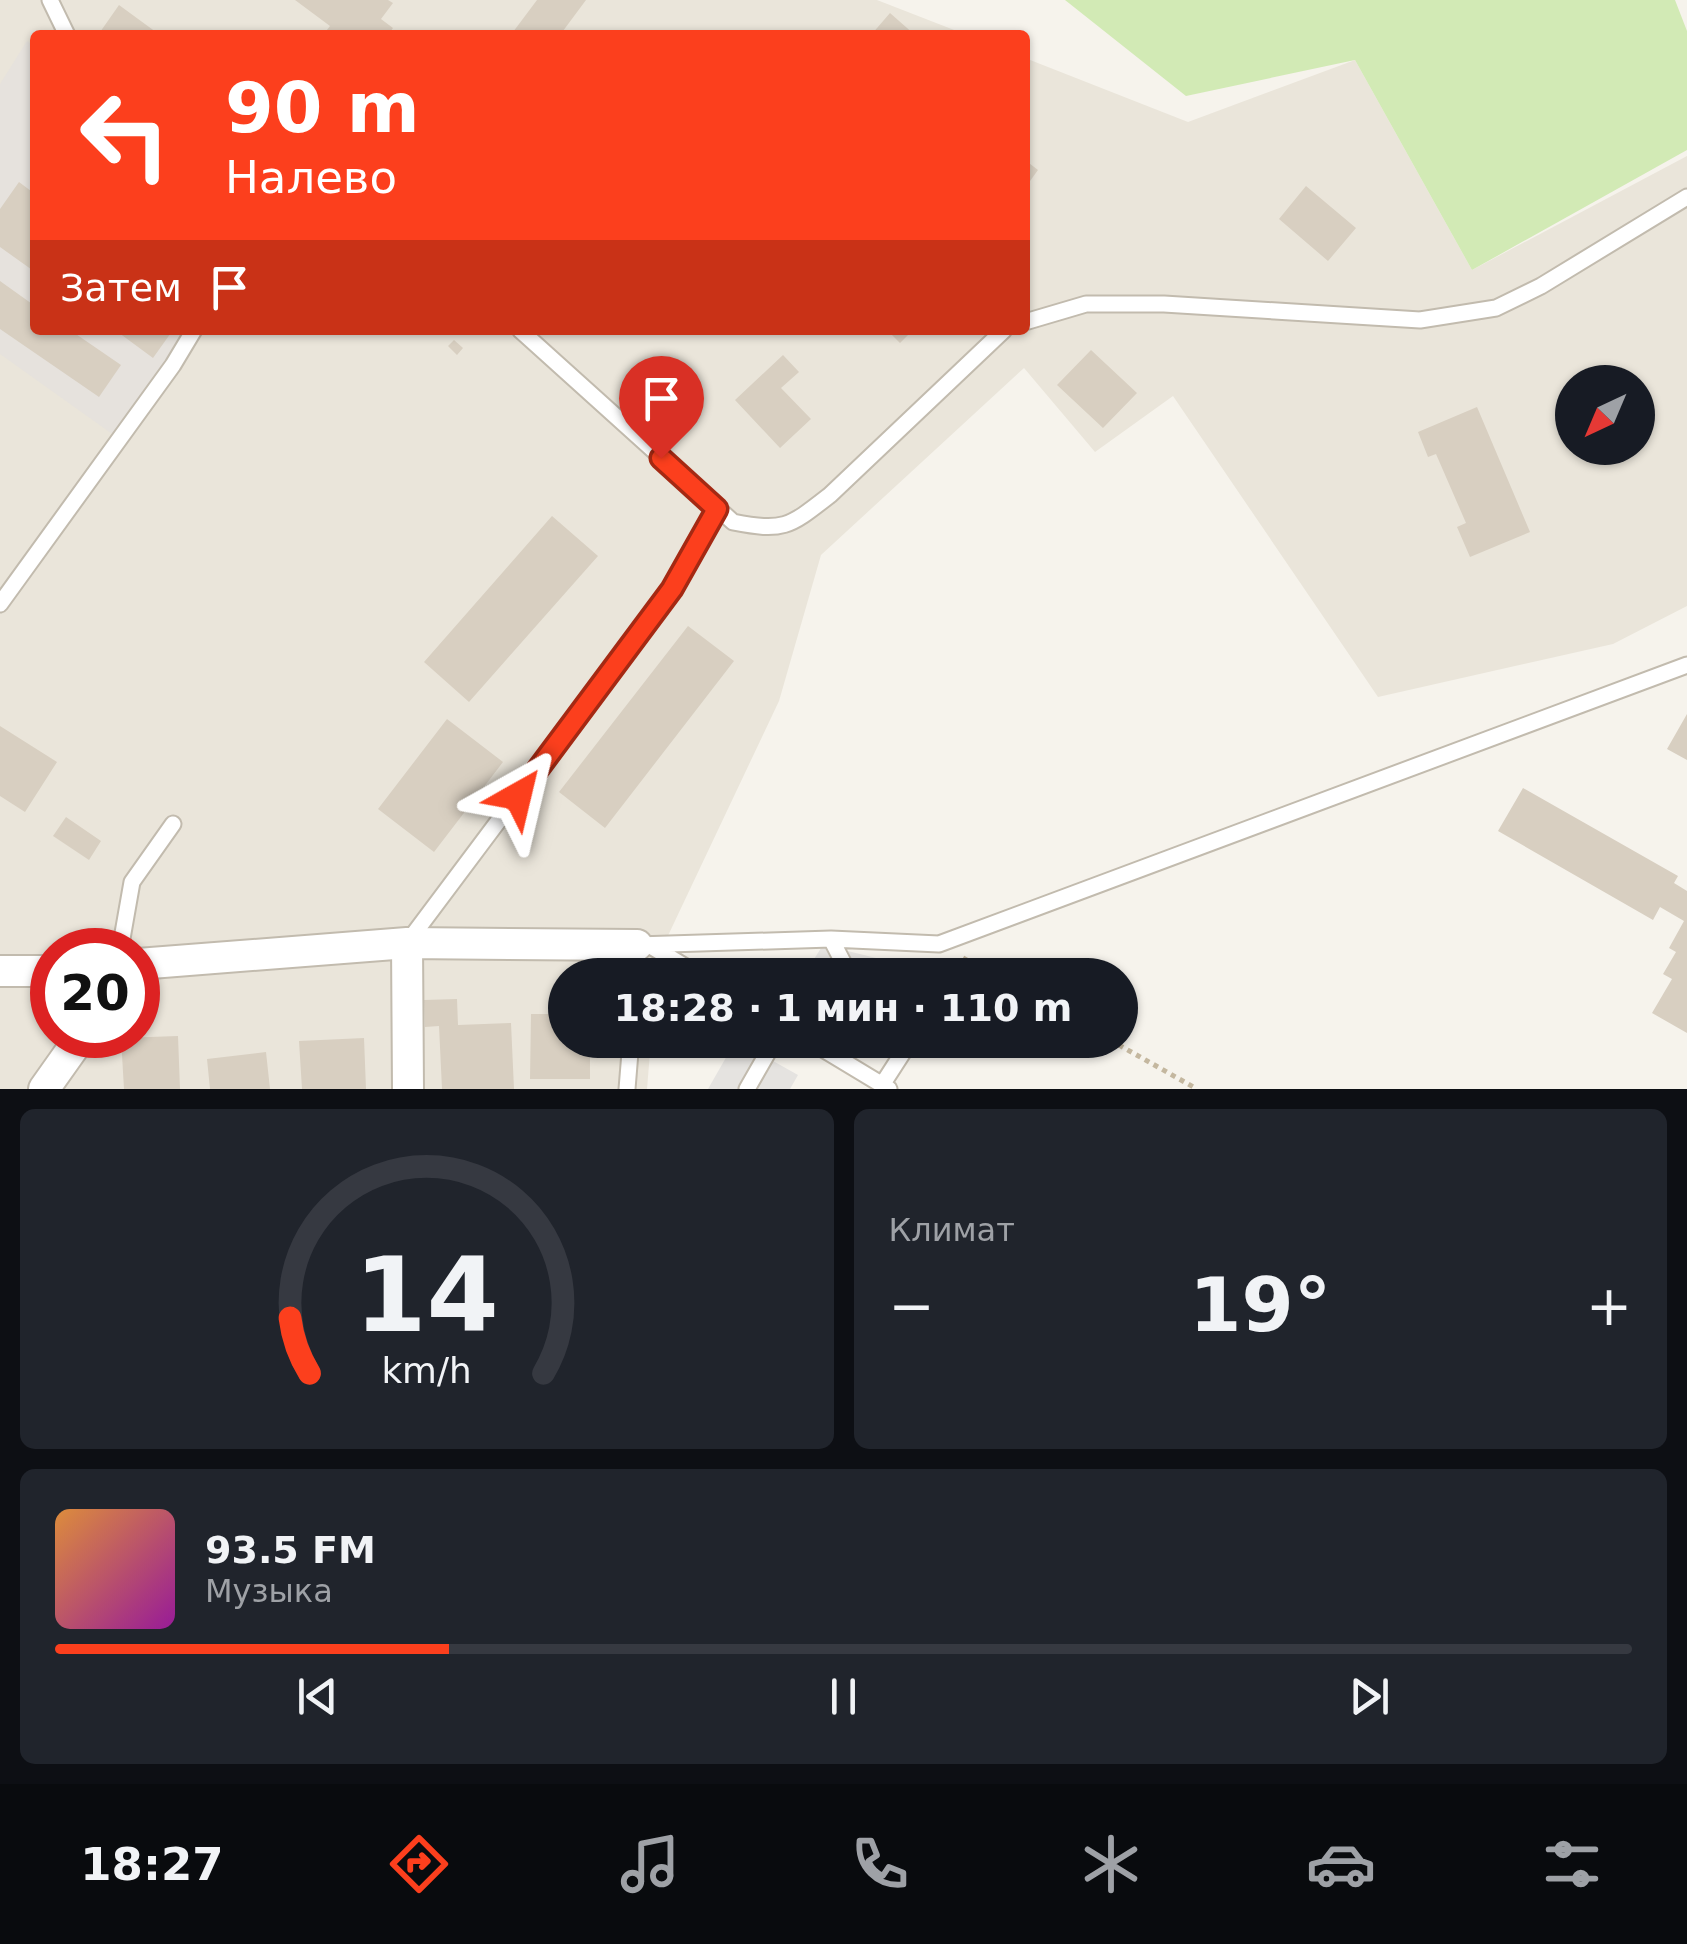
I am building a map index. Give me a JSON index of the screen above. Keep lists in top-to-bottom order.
{
  "north": "bottom left",
  "page": {
    "turn": ["90 m", "Налево"],
    "then": "Затем",
    "limit": "20",
    "trip": "18:28 · 1 мин · 110 m",
    "tile": "Климат",
    "heat": ["−", "19°", "+"],
    "song": ["93.5 FM", "Музыка"],
    "tabs": "18:27",
    "gauge": ["14", "km/h"]
  }
}
